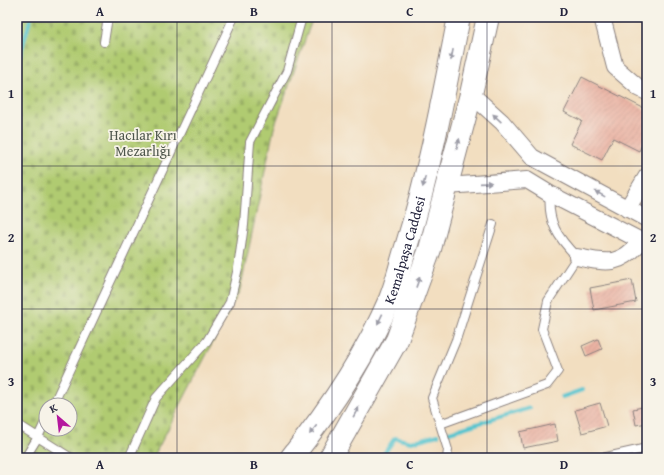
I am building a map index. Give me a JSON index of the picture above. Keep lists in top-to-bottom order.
{
  "streets": {
    "main road": ["Kemalpaşa Caddesi"]
  },
  "parks": ["Hacılar Kırı Mezarlığı"],
  "north": "top left",
  "grid": {
    "columns": [
      "A",
      "B",
      "C",
      "D"
    ],
    "rows": ["1", "2", "3"]
  }
}
